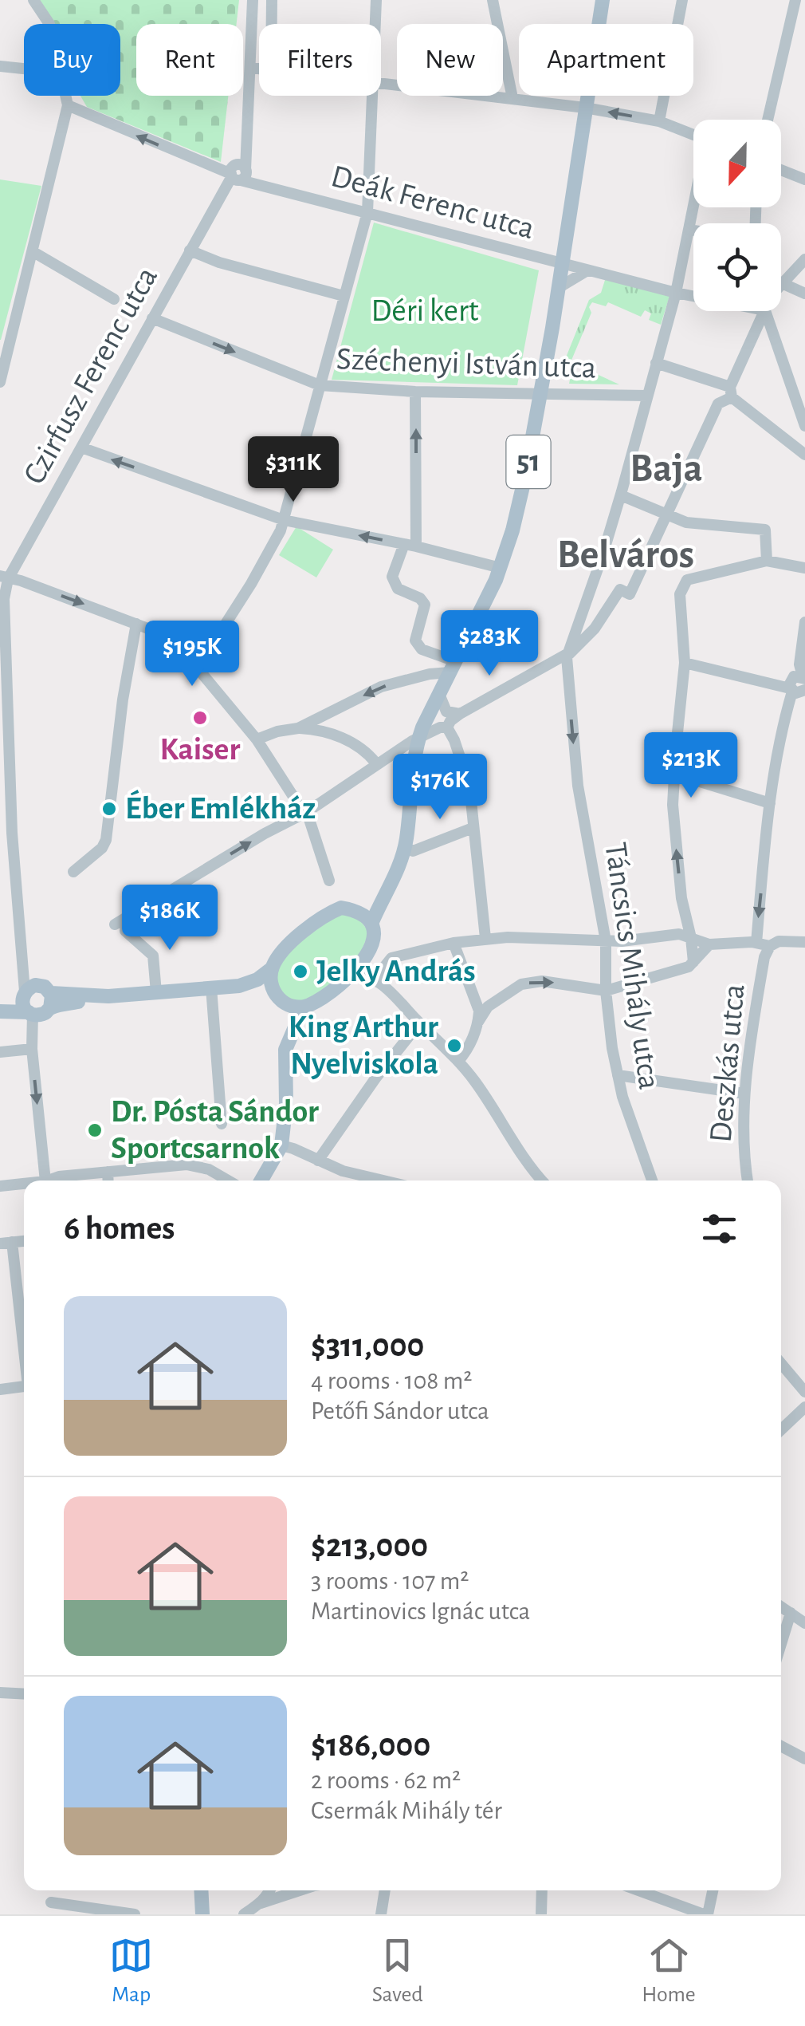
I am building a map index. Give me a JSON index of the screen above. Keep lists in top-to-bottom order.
{
  "streets": {
    "main road": ["51"],
    "street": [
      "Deák Ferenc utca",
      "Széchenyi István utca",
      "Czirfusz Ferenc utca",
      "Táncsics Mihály utca",
      "Deszkás utca"
    ]
  },
  "crossings": [
    ["Deák Ferenc utca", "Czirfusz Ferenc utca"],
    ["Deák Ferenc utca", "51"],
    ["Széchenyi István utca", "Czirfusz Ferenc utca"],
    ["Széchenyi István utca", "51"]
  ],
  "districts": ["Baja", "Belváros"],
  "parks": ["Déri kert"],
  "places": [
    "Kaiser",
    "Éber Emlékház",
    "Jelky András",
    "King Arthur Nyelviskola",
    "Dr. Pósta Sándor Sportcsarnok"
  ],
  "north": "bottom",
  "page": {
    "chip": [
      "Buy",
      "Rent",
      "Filters",
      "New",
      "Apartment"
    ],
    "price": [
      "$311K",
      "$283K",
      "$195K",
      "$213K",
      "$176K",
      "$186K"
    ],
    "heading": "6 homes",
    "list": [
      {
        "name": "$311,000",
        "note": "4 rooms · 108 m² · Petőfi Sándor utca"
      },
      {
        "name": "$213,000",
        "note": "3 rooms · 107 m² · Martinovics Ignác utca"
      },
      {
        "name": "$186,000",
        "note": "2 rooms · 62 m² · Csermák Mihály tér"
      }
    ],
    "tabs": ["Map", "Saved", "Home"]
  }
}
